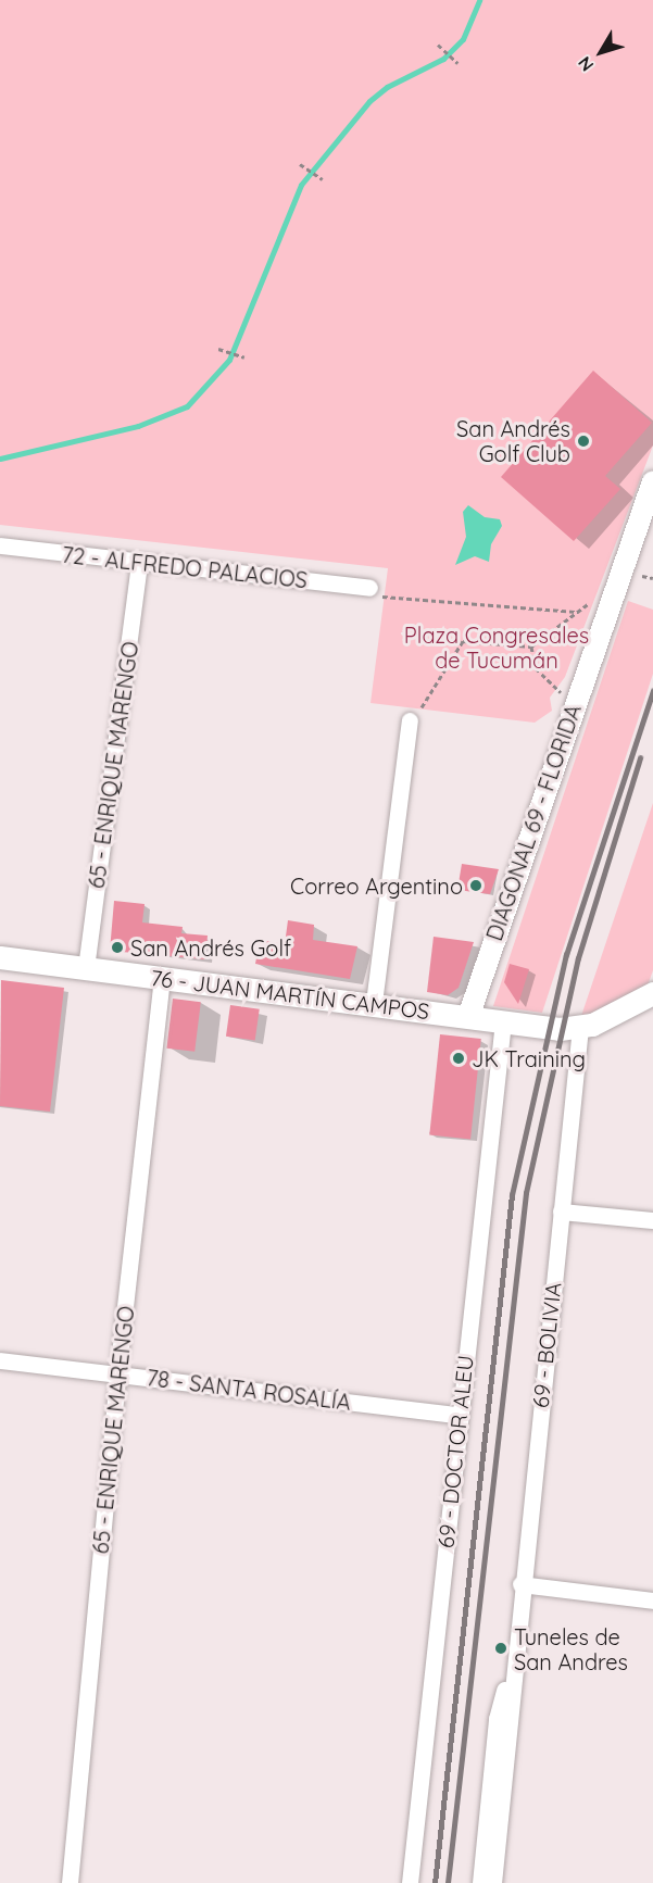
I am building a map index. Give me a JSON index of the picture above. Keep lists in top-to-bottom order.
{
  "streets": {
    "main road": ["76 - JUAN MARTÍN CAMPOS"],
    "street": [
      "72 - ALFREDO PALACIOS",
      "65 - ENRIQUE MARENGO",
      "DIAGONAL 69 - FLORIDA",
      "69 - BOLIVIA",
      "78 - SANTA ROSALÍA",
      "69 - DOCTOR ALEU"
    ]
  },
  "crossings": [
    ["72 - ALFREDO PALACIOS", "65 - ENRIQUE MARENGO"],
    ["65 - ENRIQUE MARENGO", "76 - JUAN MARTÍN CAMPOS"],
    ["65 - ENRIQUE MARENGO", "78 - SANTA ROSALÍA"],
    ["DIAGONAL 69 - FLORIDA", "76 - JUAN MARTÍN CAMPOS"],
    ["76 - JUAN MARTÍN CAMPOS", "69 - BOLIVIA"],
    ["76 - JUAN MARTÍN CAMPOS", "69 - DOCTOR ALEU"],
    ["78 - SANTA ROSALÍA", "69 - DOCTOR ALEU"]
  ],
  "parks": ["Plaza Congresales de Tucumán"],
  "places": [
    "San Andrés Golf Club",
    "Correo Argentino",
    "San Andrés Golf",
    "JK Training",
    "Tuneles de San Andres"
  ],
  "north": "bottom left"
}
